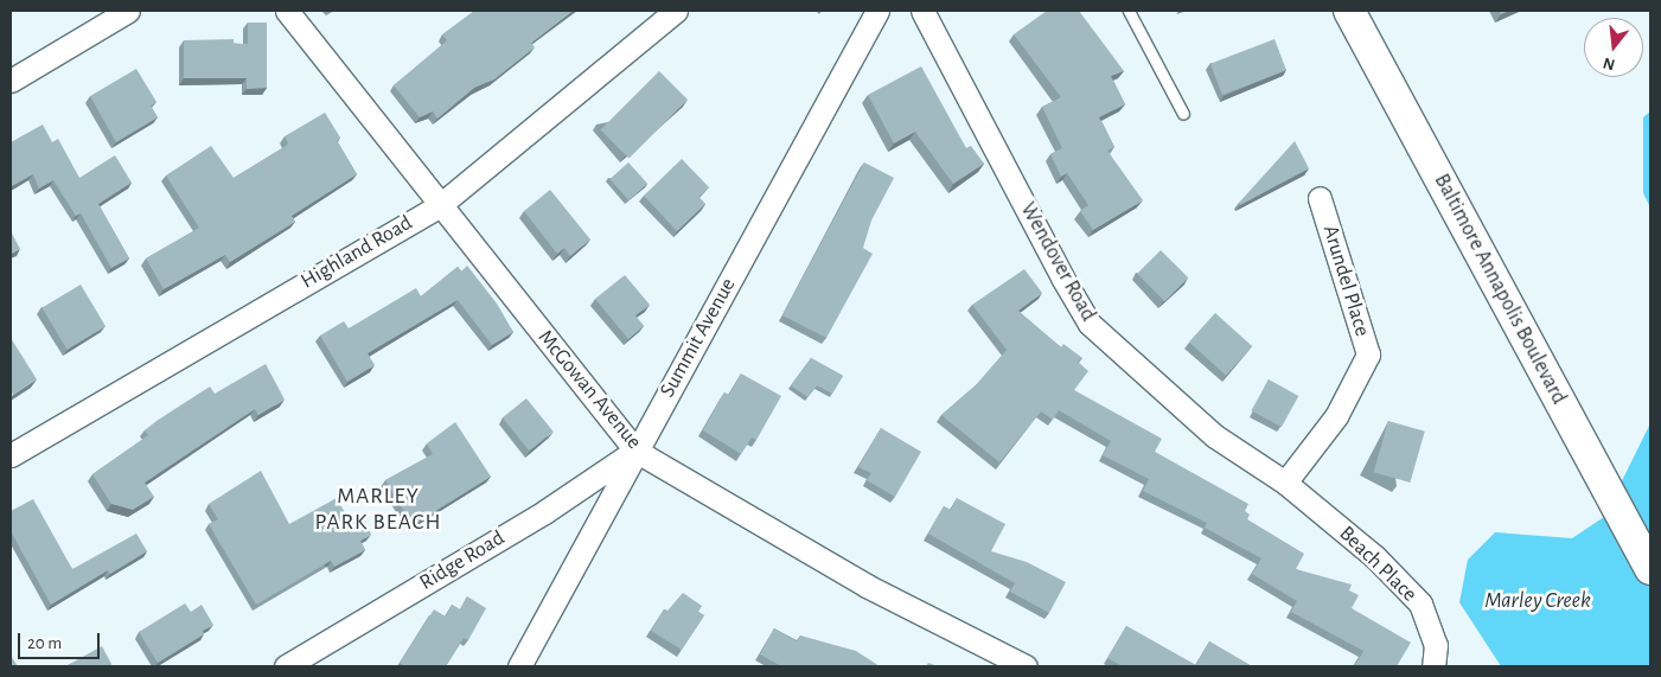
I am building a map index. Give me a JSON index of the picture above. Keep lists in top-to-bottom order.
{
  "streets": {
    "main road": ["Baltimore Annapolis Boulevard"],
    "street": [
      "Highland Road",
      "Wendover Road",
      "Arundel Place",
      "Summit Avenue",
      "McGowan Avenue",
      "Ridge Road",
      "Beach Place"
    ]
  },
  "crossings": [
    ["Highland Road", "McGowan Avenue"],
    ["Wendover Road", "Arundel Place"],
    ["Wendover Road", "Beach Place"],
    ["Arundel Place", "Beach Place"],
    ["Summit Avenue", "McGowan Avenue"],
    ["Summit Avenue", "Ridge Road"],
    ["McGowan Avenue", "Ridge Road"]
  ],
  "districts": ["MARLEY PARK BEACH"],
  "water": ["Marley Creek"],
  "scale_bar": "20 m",
  "north": "bottom"
}
